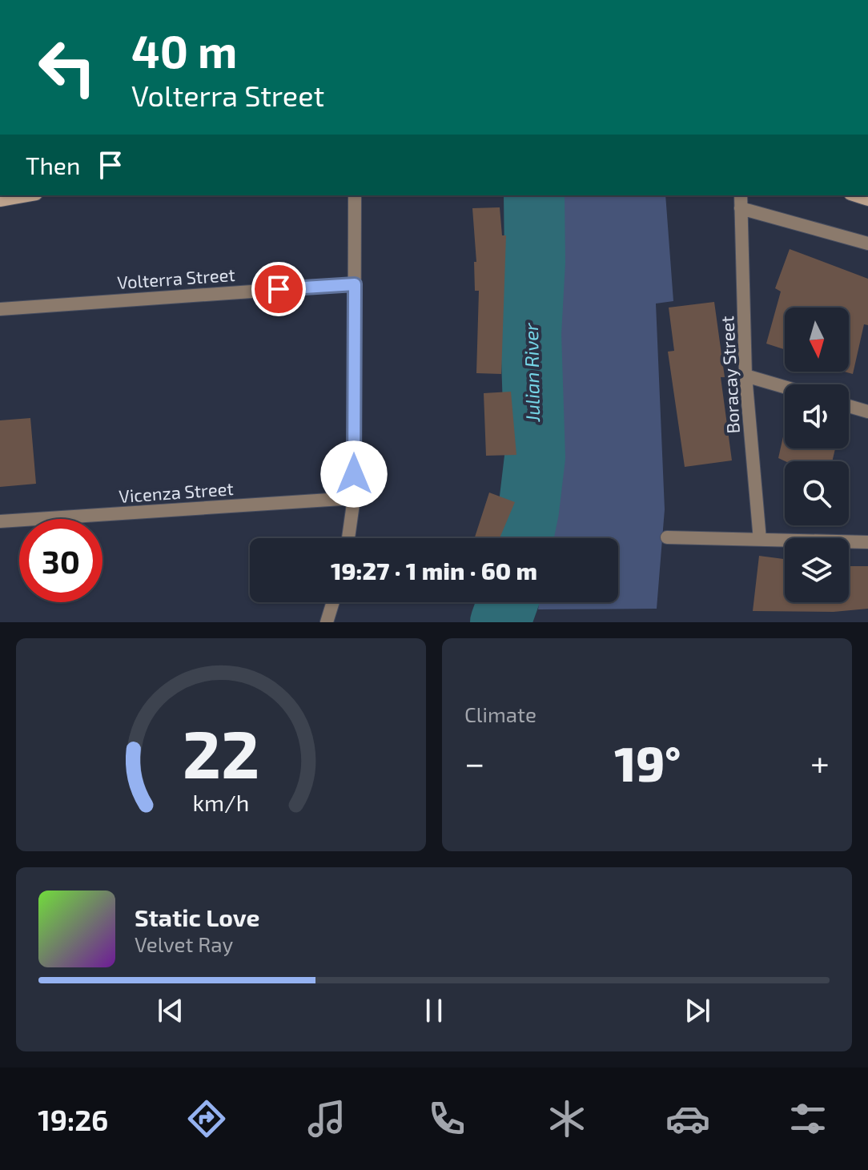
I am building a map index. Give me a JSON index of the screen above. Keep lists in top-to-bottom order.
{
  "streets": {
    "street": ["Volterra Street", "Boracay Street", "Vicenza Street"]
  },
  "water": ["Julian River"],
  "north": "bottom",
  "page": {
    "turn": ["40 m", "Volterra Street"],
    "then": "Then",
    "limit": "30",
    "trip": "19:27 · 1 min · 60 m",
    "tile": "Climate",
    "heat": ["−", "19°", "+"],
    "song": ["Static Love", "Velvet Ray"],
    "tabs": "19:26",
    "gauge": ["22", "km/h"]
  }
}
